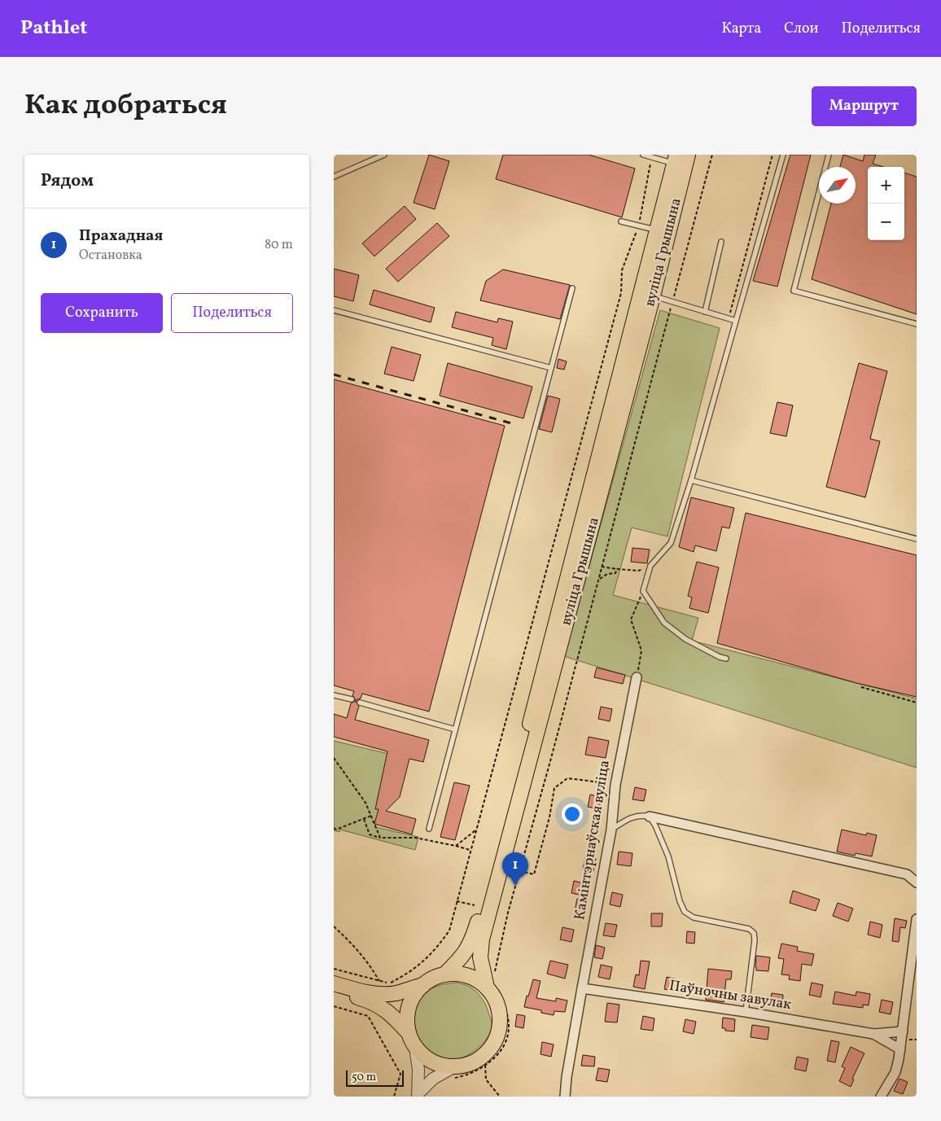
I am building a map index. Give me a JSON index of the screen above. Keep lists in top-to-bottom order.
{
  "streets": {
    "main road": ["вуліца Грышына"],
    "street": ["Камінтэрнаўская вуліца", "Паўночны завулак"]
  },
  "crossings": [
    ["Камінтэрнаўская вуліца", "Паўночны завулак"]
  ],
  "scale_bar": "50 m",
  "north": "top right",
  "page": {
    "header": "Pathlet",
    "nav": ["Карта", "Слои", "Поделиться"],
    "title": "Как добраться",
    "buttons": [
      "Маршрут",
      ["Сохранить", "Поделиться"]
    ],
    "heading": "Рядом",
    "map_buttons": ["+", "−"],
    "list": [
      {
        "mark": "1",
        "name": "Прахадная",
        "note": "Остановка",
        "value": "80 m"
      }
    ],
    "pins": "1",
    "scale": "50 m"
  }
}
